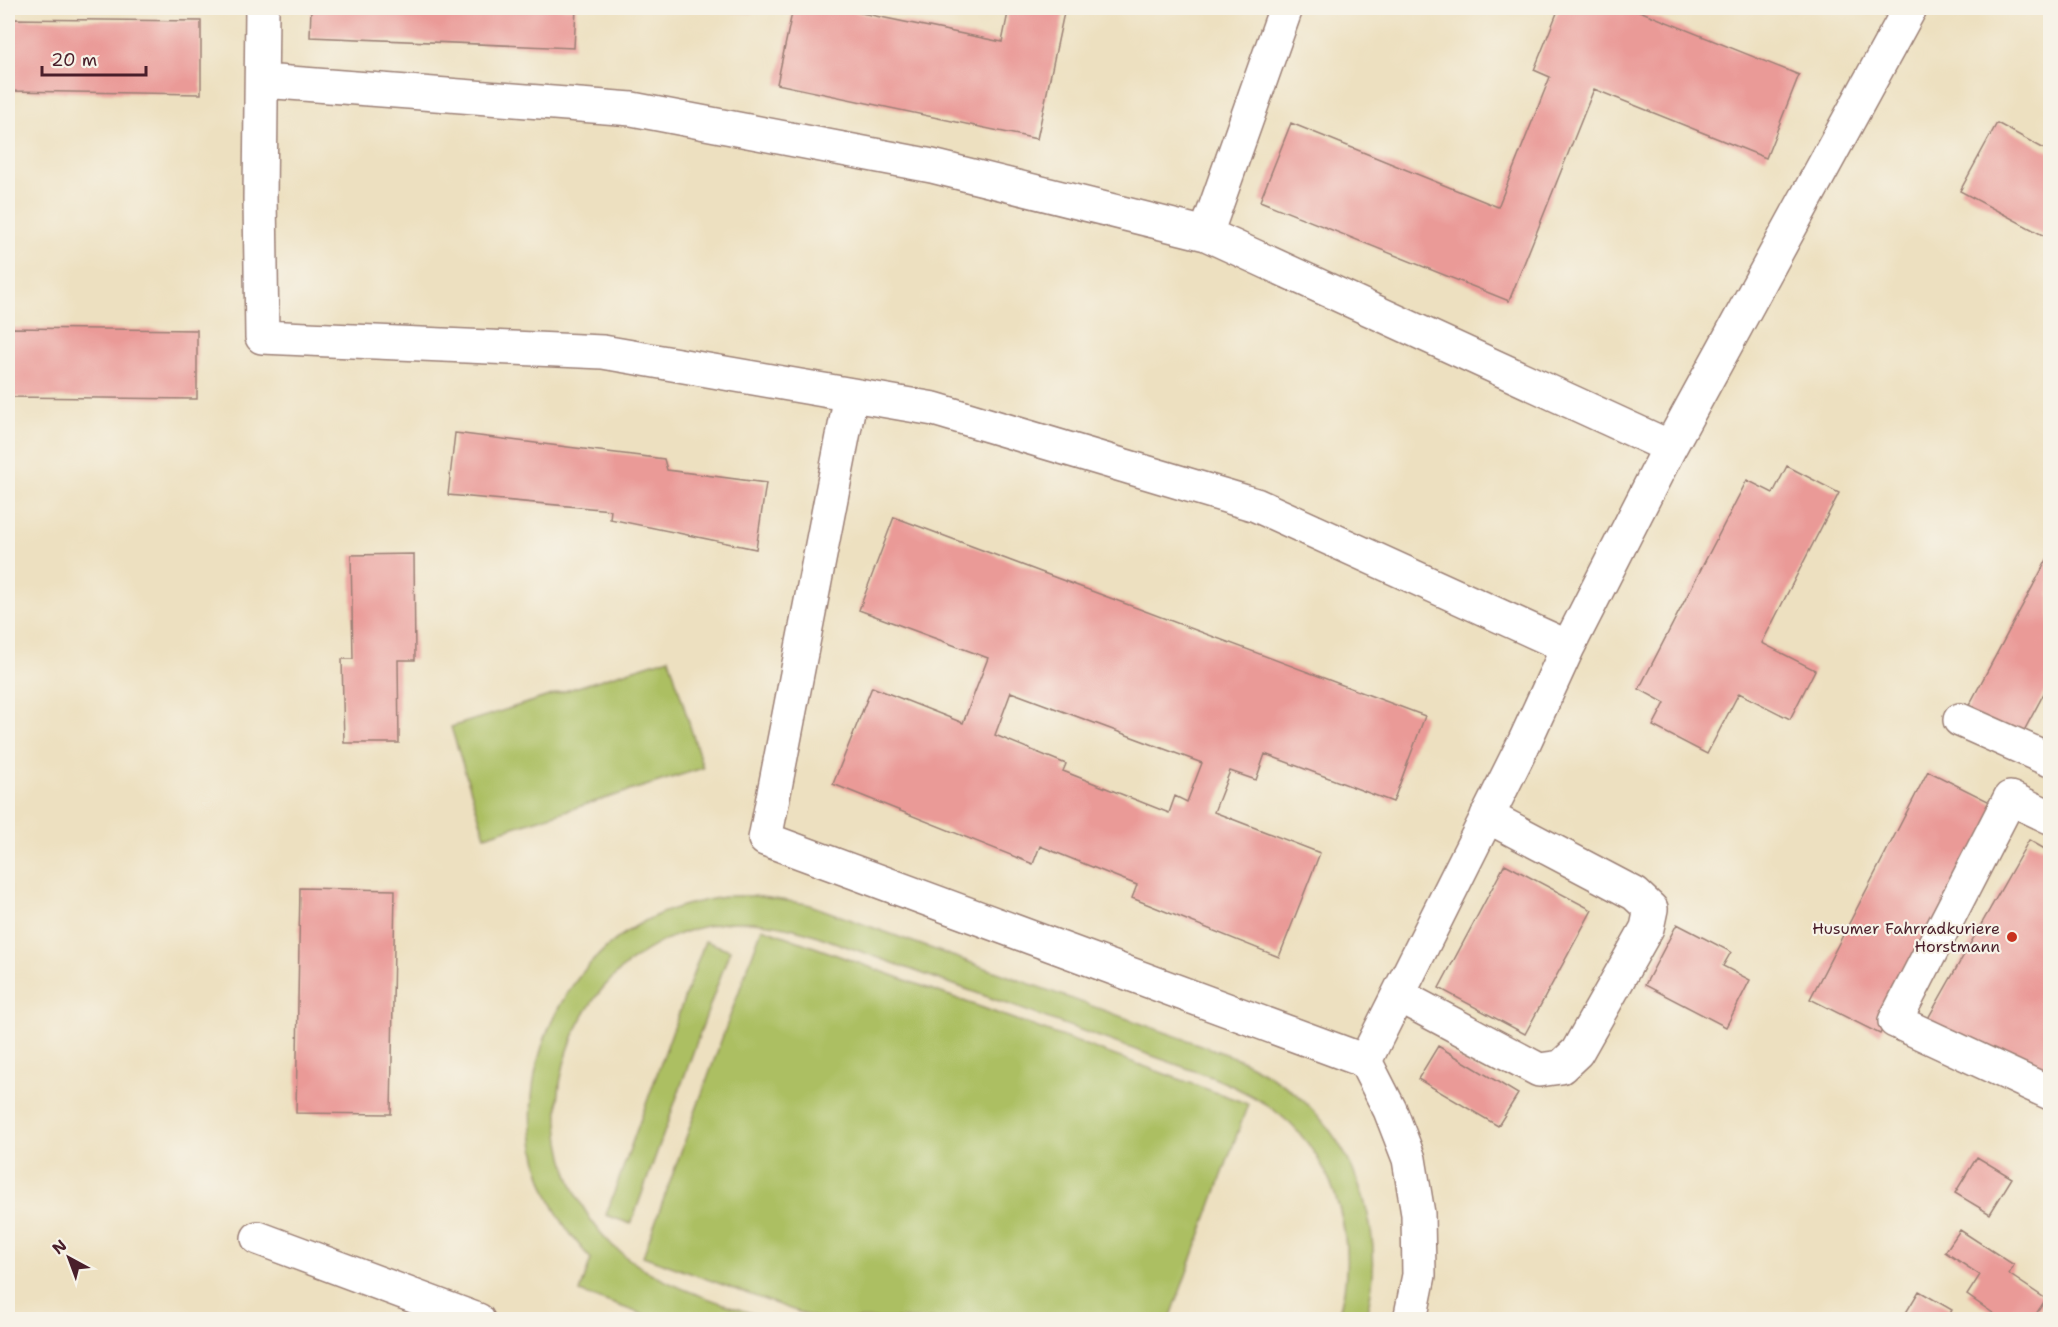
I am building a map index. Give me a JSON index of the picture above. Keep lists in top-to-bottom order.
{
  "places": ["Husumer Fahrradkuriere Horstmann"],
  "scale_bar": "20 m",
  "north": "top left"
}
